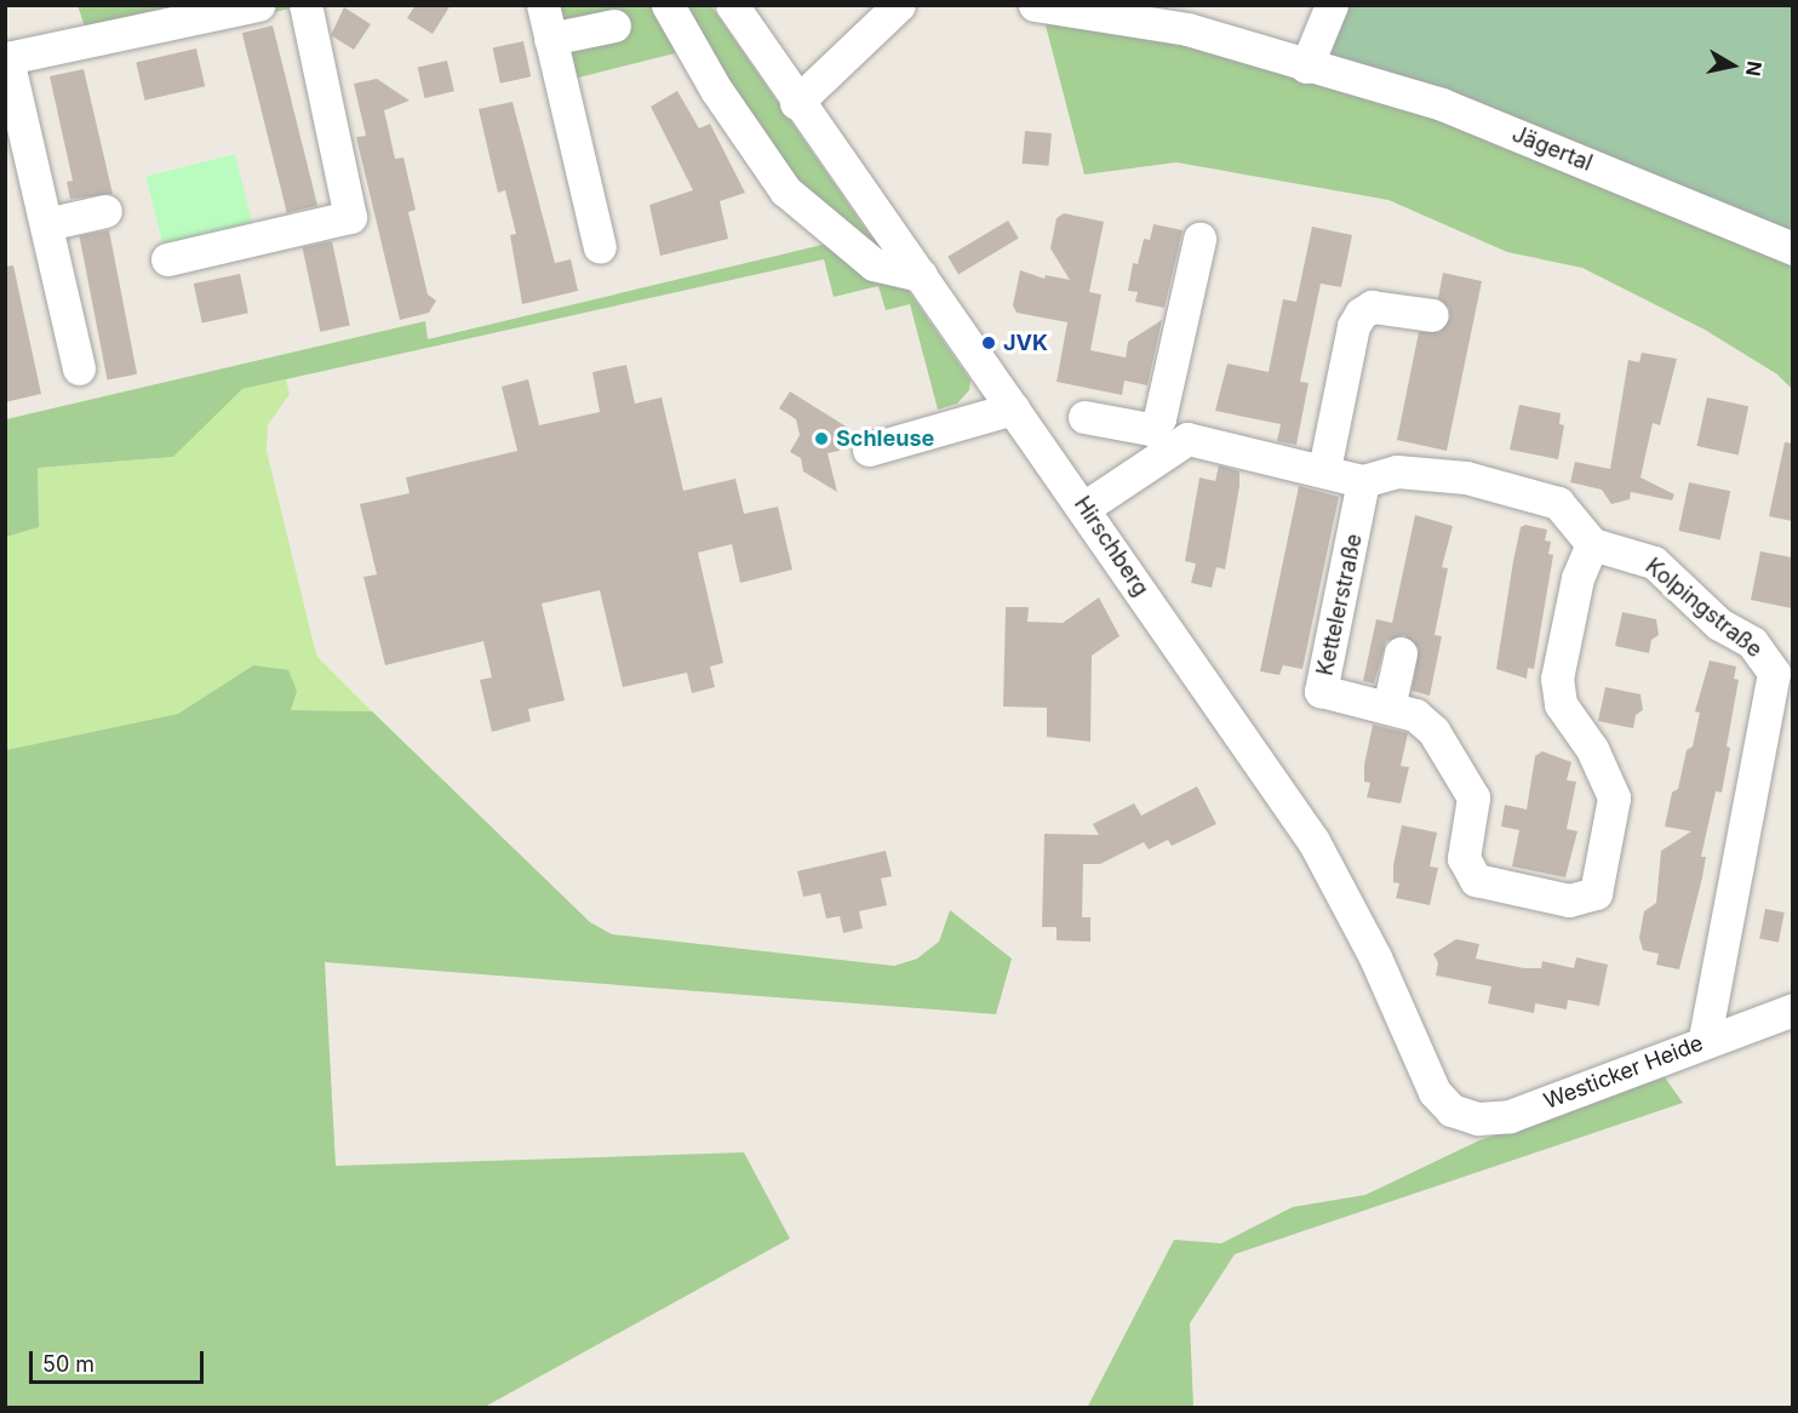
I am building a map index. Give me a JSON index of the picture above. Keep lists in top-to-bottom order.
{
  "streets": {
    "street": [
      "Jägertal",
      "Hirschberg",
      "Kettelerstraße",
      "Kolpingstraße",
      "Westicker Heide"
    ]
  },
  "crossings": [
    ["Hirschberg", "Westicker Heide"],
    ["Kettelerstraße", "Kolpingstraße"],
    ["Kolpingstraße", "Westicker Heide"]
  ],
  "places": ["JVK", "Schleuse"],
  "scale_bar": "50 m",
  "north": "right"
}
